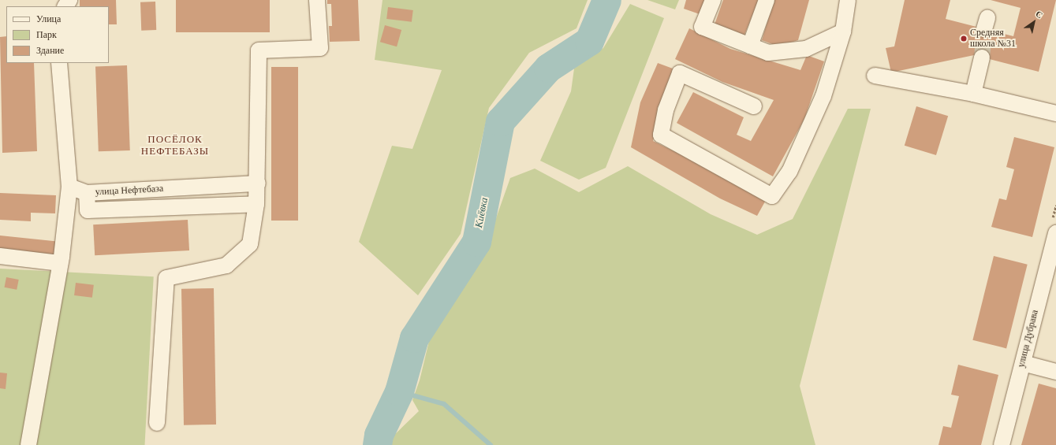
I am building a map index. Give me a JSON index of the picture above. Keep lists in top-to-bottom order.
{
  "streets": {
    "street": ["улица Нефтебаза", "улица Дубрава"]
  },
  "districts": ["ПОСЁЛОК НЕФТЕБАЗЫ"],
  "water": ["Киёвка"],
  "places": ["Средняя школа №31"],
  "legend": ["Улица", "Парк", "Здание"],
  "north": "top right"
}
